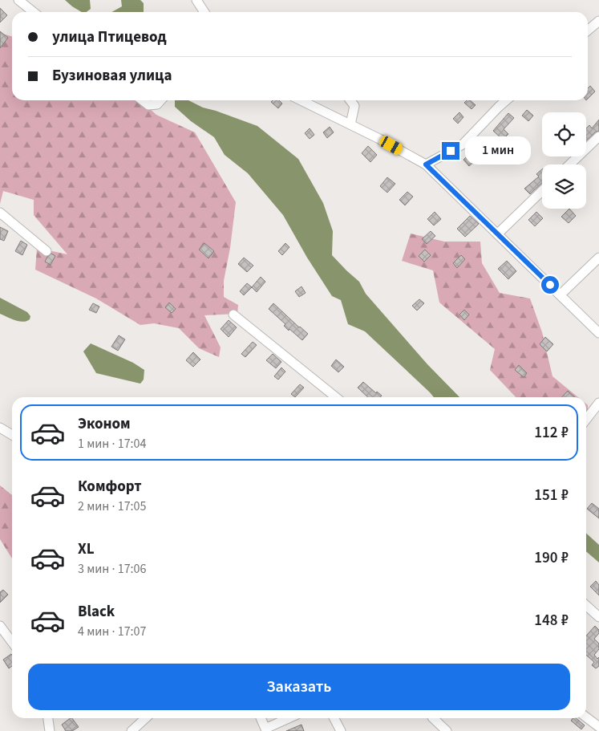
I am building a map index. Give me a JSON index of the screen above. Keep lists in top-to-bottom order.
{
  "page": {
    "banner": ["улица Птицевод", "Бузиновая улица"],
    "bubble": "1 мин",
    "list": [
      {
        "name": "Эконом",
        "note": "1 мин · 17:04",
        "value": "112 ₽"
      },
      {
        "name": "Комфорт",
        "note": "2 мин · 17:05",
        "value": "151 ₽"
      },
      {
        "name": "XL",
        "note": "3 мин · 17:06",
        "value": "190 ₽"
      },
      {
        "name": "Black",
        "note": "4 мин · 17:07",
        "value": "148 ₽"
      }
    ],
    "buttons": "Заказать"
  }
}
